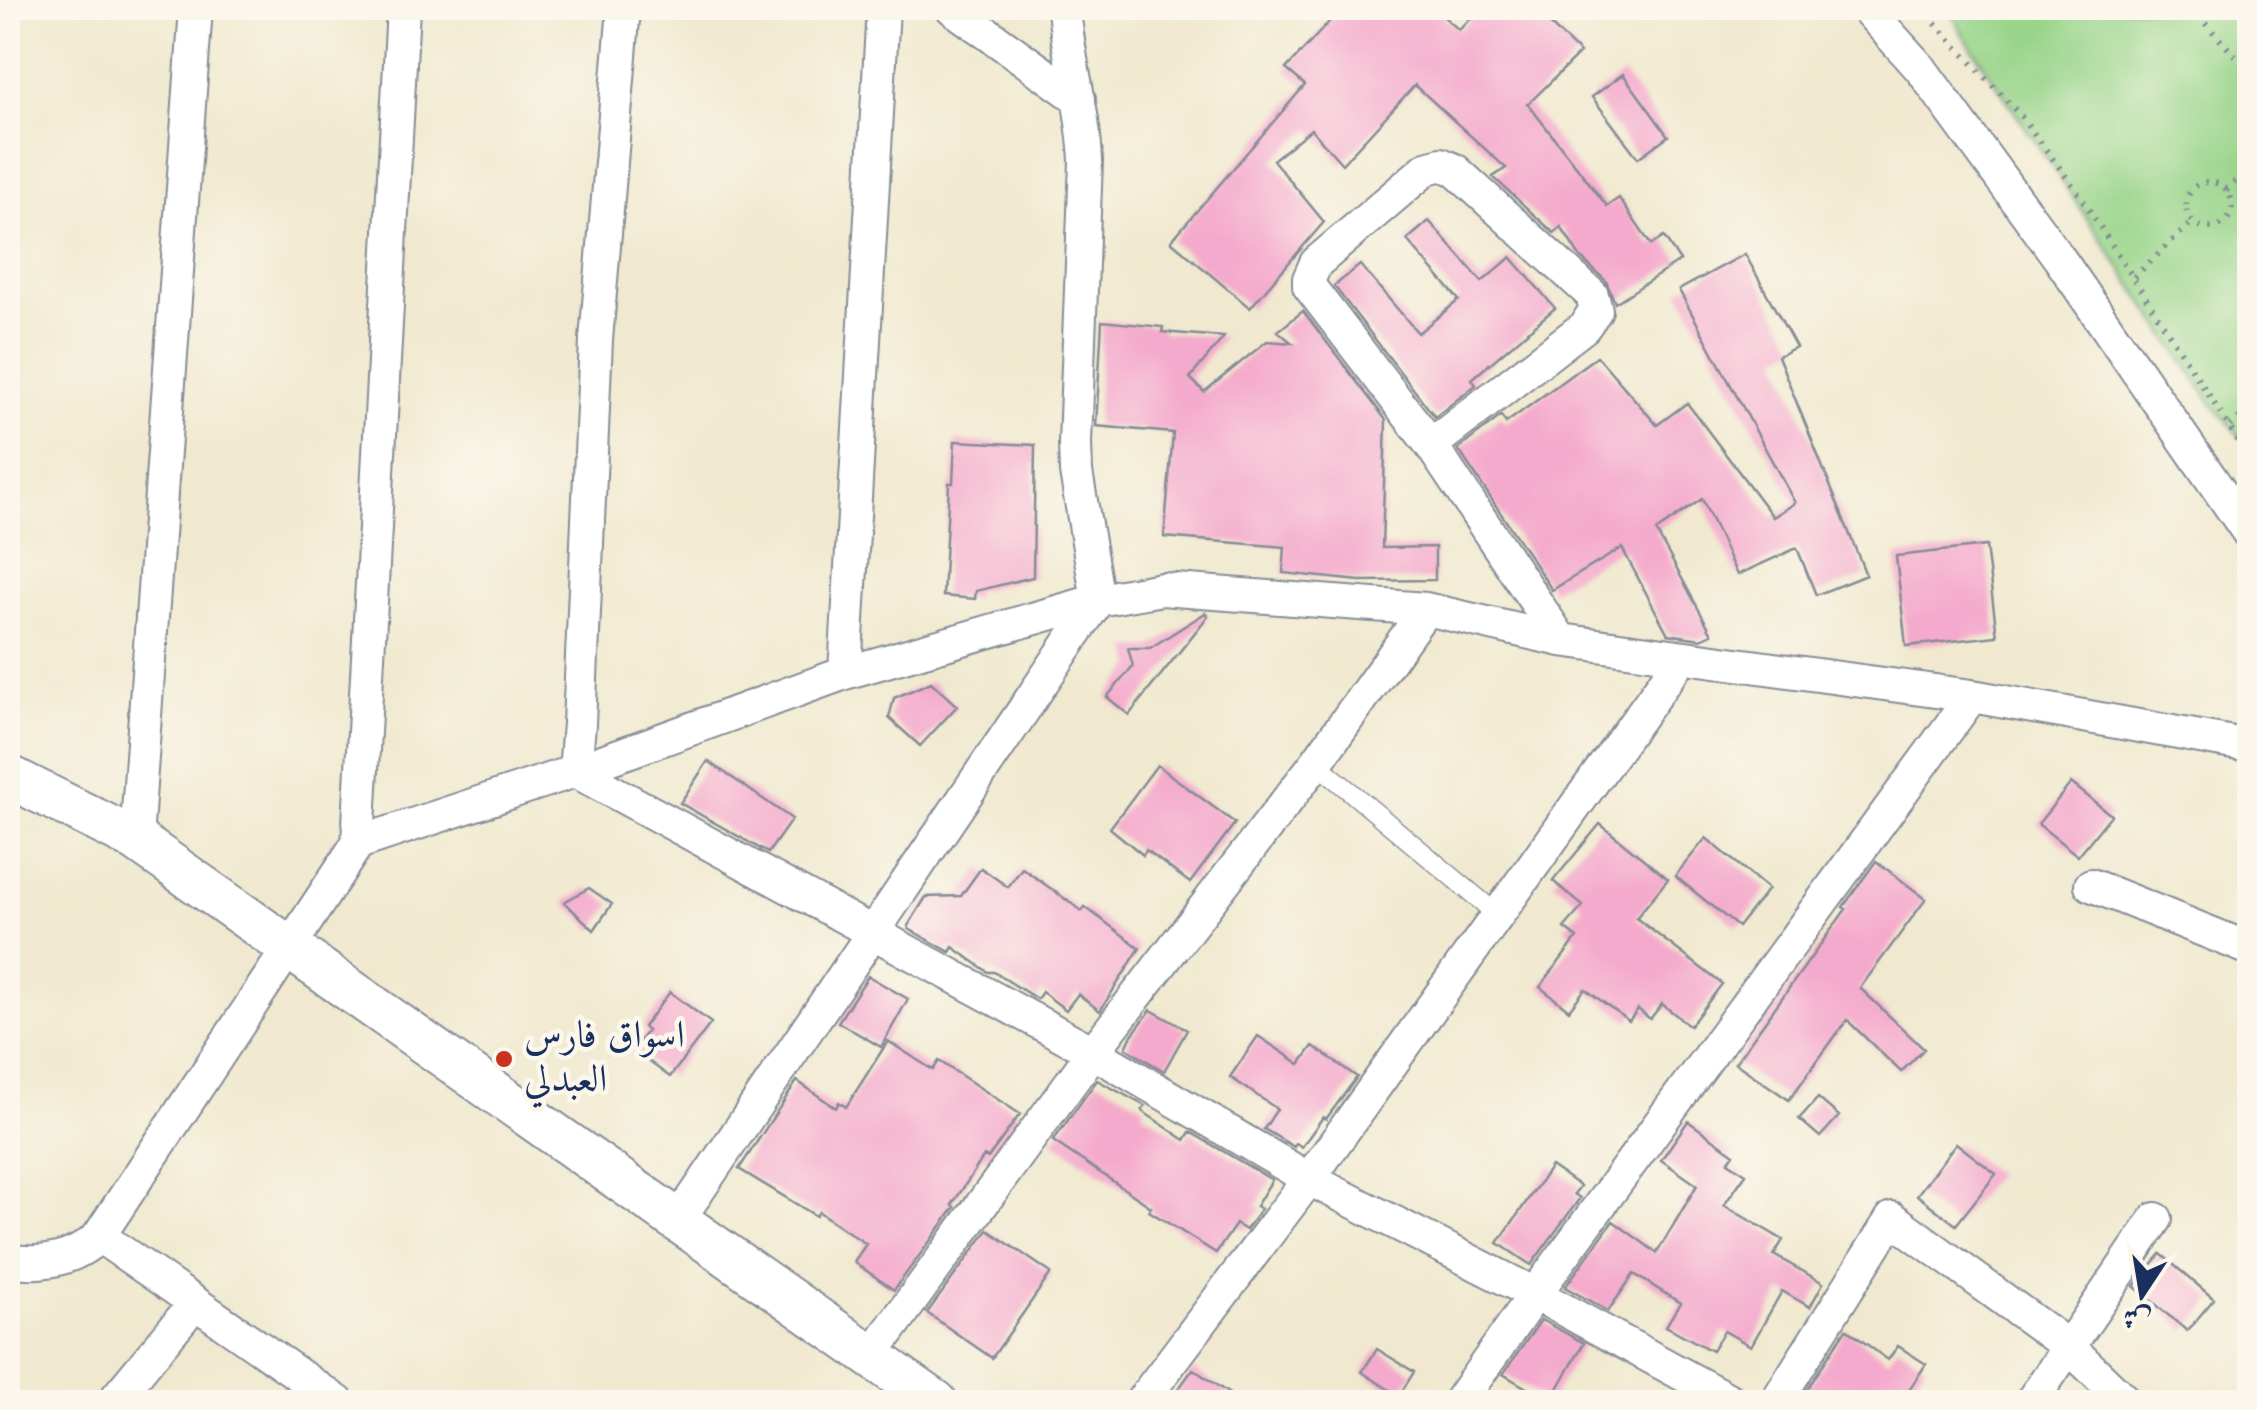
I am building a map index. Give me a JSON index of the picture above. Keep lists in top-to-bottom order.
{
  "places": ["اسواق فارس العبدلي"],
  "north": "bottom"
}
